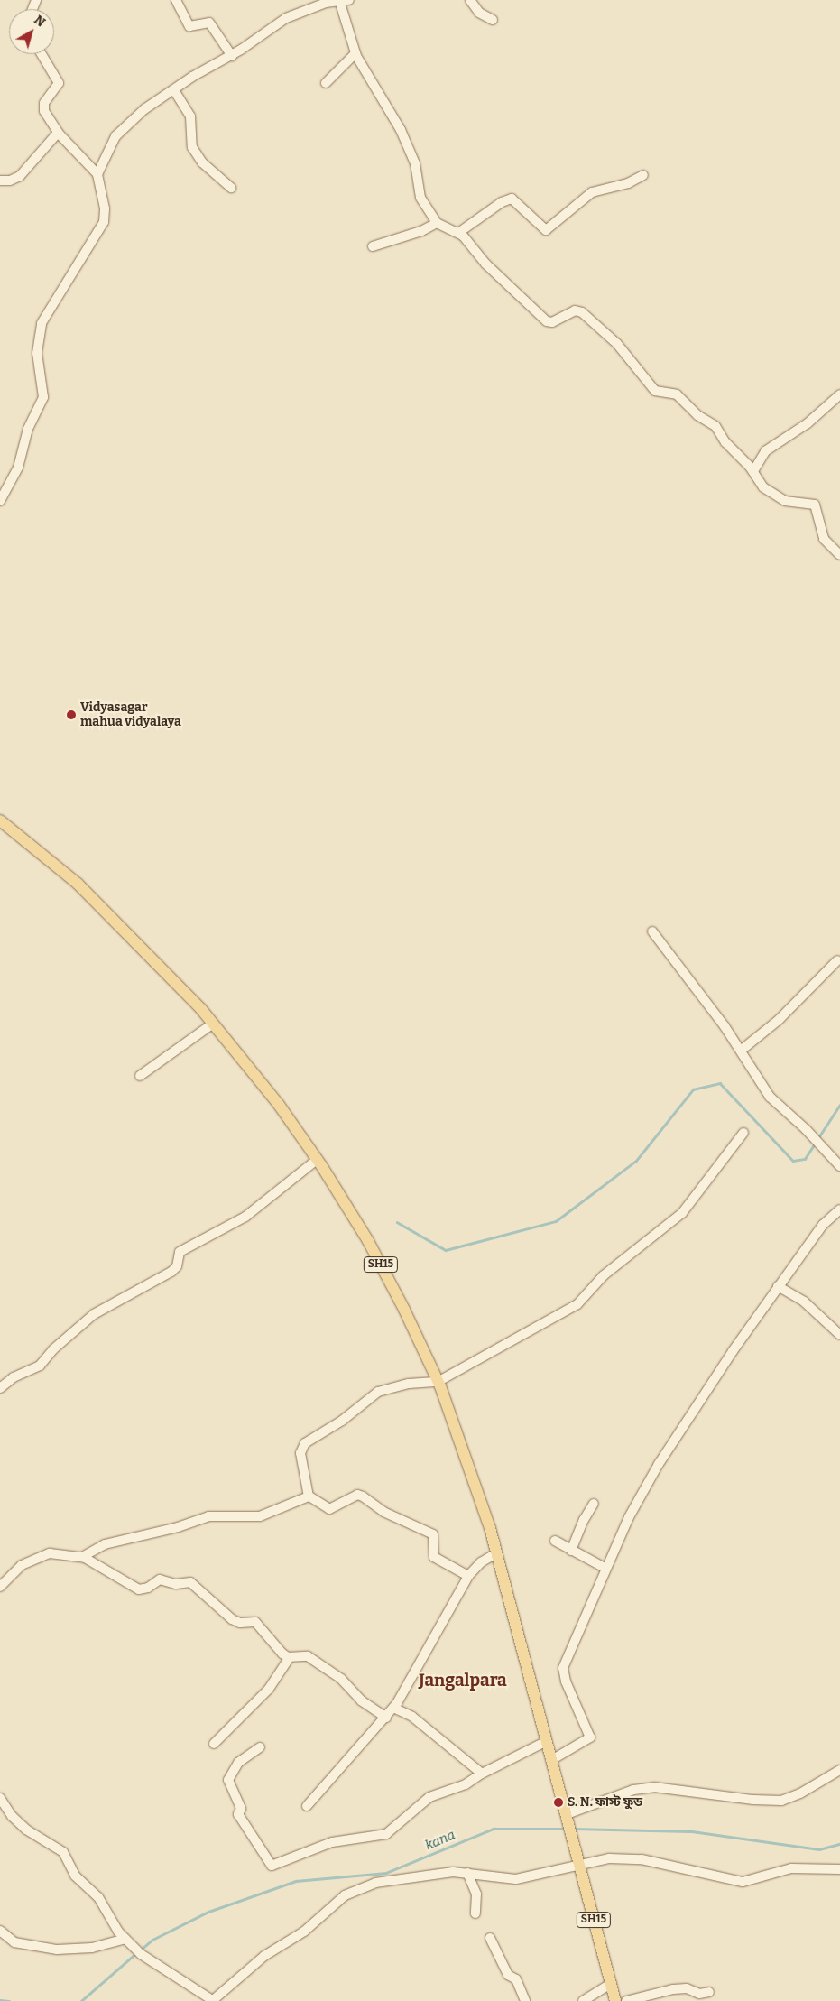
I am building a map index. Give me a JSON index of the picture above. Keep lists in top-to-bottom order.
{
  "streets": {
    "main road": ["SH15"]
  },
  "districts": ["Jangalpara"],
  "water": ["kana"],
  "places": ["Vidyasagar mahua vidyalaya", "S. N. ফাস্ট ফুড"],
  "north": "top right"
}
